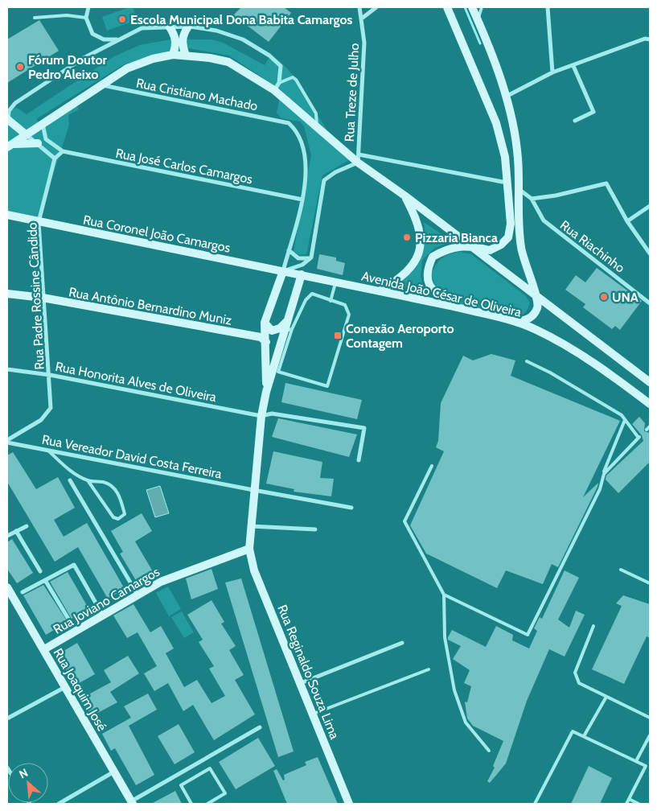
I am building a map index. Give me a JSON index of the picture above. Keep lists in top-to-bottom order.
{
  "streets": {
    "main road": [
      "Rua Coronel João Camargos",
      "Avenida João César de Oliveira",
      "Rua Antônio Bernardino Muniz",
      "Rua Joviano Camargos",
      "Rua Reginaldo Souza Lima",
      "Rua Joaquim José"
    ],
    "street": [
      "Rua Treze de Julho",
      "Rua Cristiano Machado",
      "Rua José Carlos Camargos",
      "Rua Riachinho",
      "Rua Padre Rossine Cândido",
      "Rua Honorita Alves de Oliveira",
      "Rua Vereador David Costa Ferreira"
    ]
  },
  "crossings": [
    ["Rua Treze de Julho", "Avenida João César de Oliveira"],
    ["Rua Cristiano Machado", "Rua José Carlos Camargos"],
    ["Rua Cristiano Machado", "Avenida João César de Oliveira"],
    ["Rua José Carlos Camargos", "Avenida João César de Oliveira"],
    ["Rua Coronel João Camargos", "Avenida João César de Oliveira"],
    ["Rua Coronel João Camargos", "Rua Padre Rossine Cândido"],
    ["Rua Padre Rossine Cândido", "Rua Antônio Bernardino Muniz"],
    ["Rua Padre Rossine Cândido", "Rua Honorita Alves de Oliveira"],
    ["Rua Padre Rossine Cândido", "Rua Vereador David Costa Ferreira"],
    ["Rua Honorita Alves de Oliveira", "Rua Reginaldo Souza Lima"],
    ["Rua Vereador David Costa Ferreira", "Rua Reginaldo Souza Lima"],
    ["Rua Joviano Camargos", "Rua Reginaldo Souza Lima"],
    ["Rua Joviano Camargos", "Rua Joaquim José"]
  ],
  "places": {
    "other": [
      "Escola Municipal Dona Babita Camargos",
      "Fórum Doutor Pedro Aleixo",
      "Pizzaria Bianca",
      "UNA"
    ],
    "transit": ["Conexão Aeroporto Contagem"]
  },
  "north": "top left"
}
